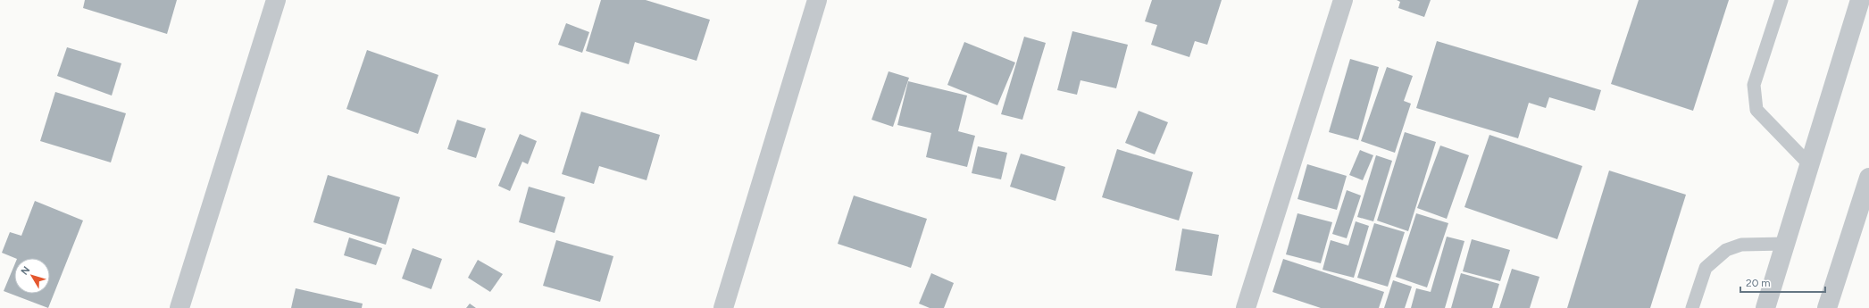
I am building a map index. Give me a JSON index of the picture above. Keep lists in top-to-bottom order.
{
  "scale_bar": "20 m",
  "north": "top left"
}
